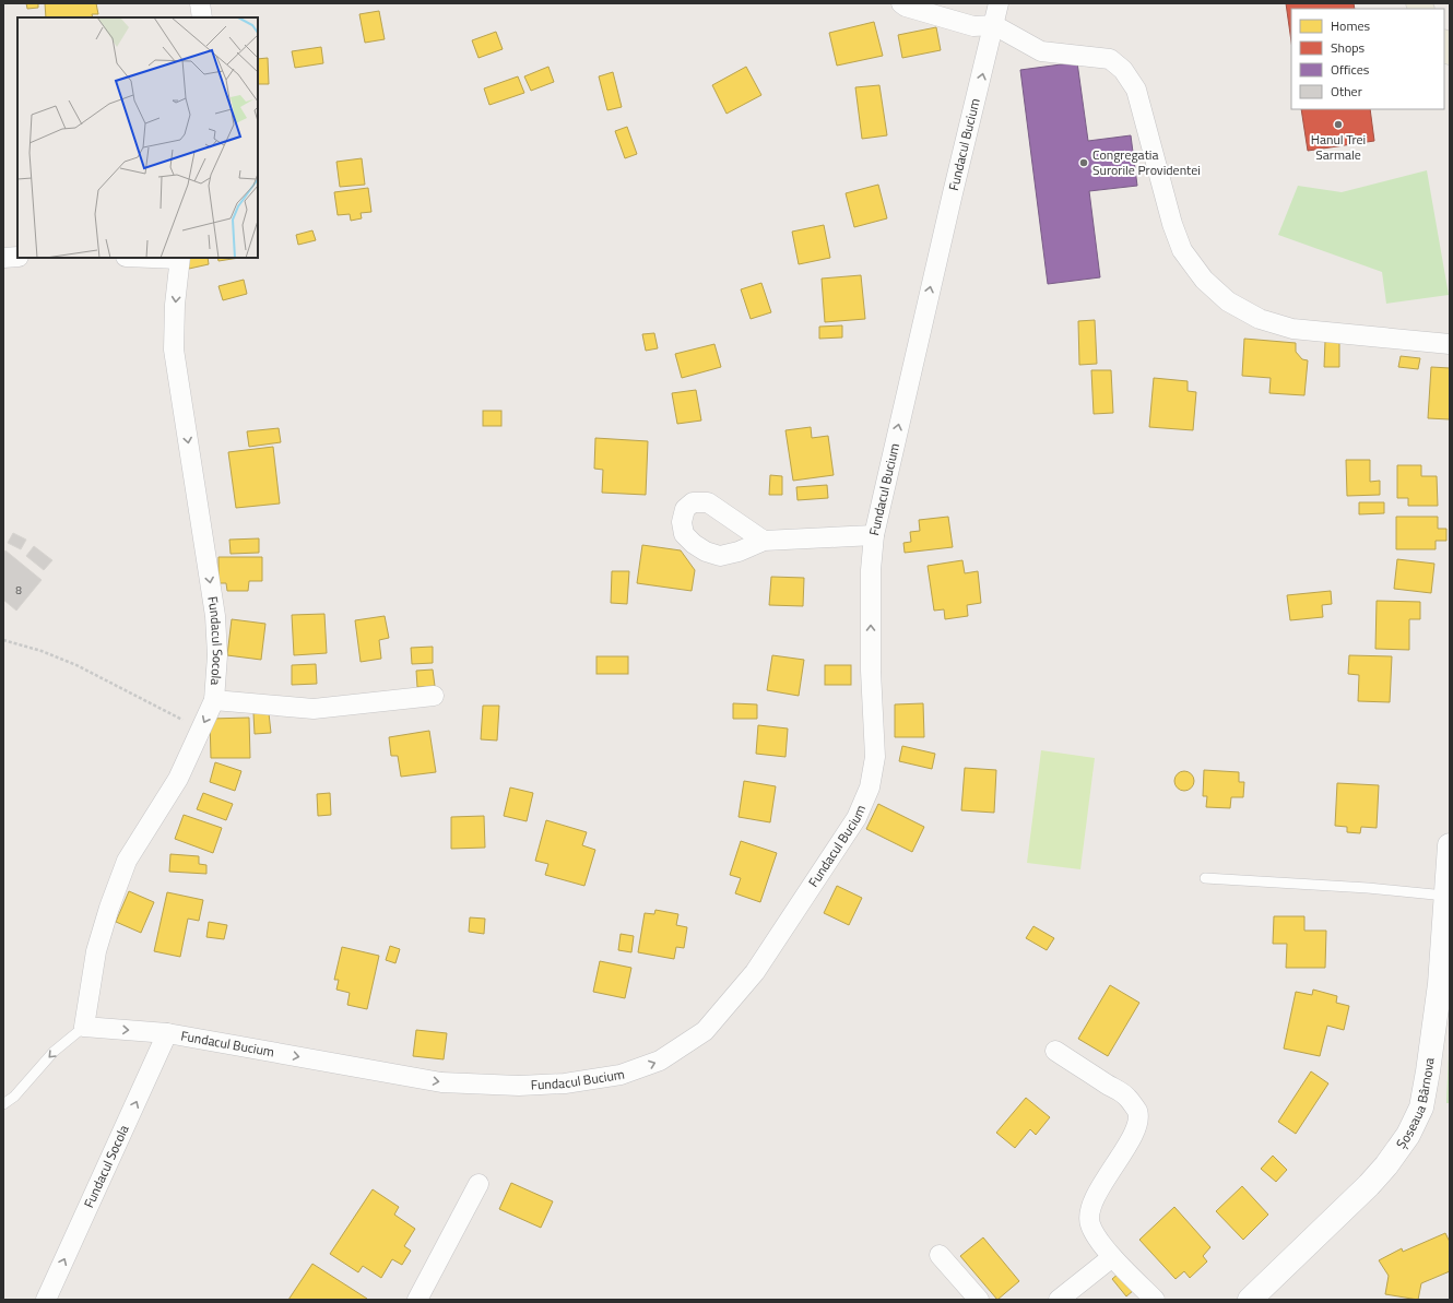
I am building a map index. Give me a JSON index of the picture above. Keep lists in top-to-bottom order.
{
  "streets": {
    "main road": ["Șoseaua Bârnova"],
    "street": ["Fundacul Bucium", "Fundacul Socola"]
  },
  "crossings": [
    ["Fundacul Bucium", "Fundacul Socola"]
  ],
  "places": ["Hanul Trei Sarmale", "Congregatia Surorile Providentei"],
  "house_numbers": ["8"],
  "legend": [
    "Homes",
    "Shops",
    "Offices",
    "Other"
  ]
}
